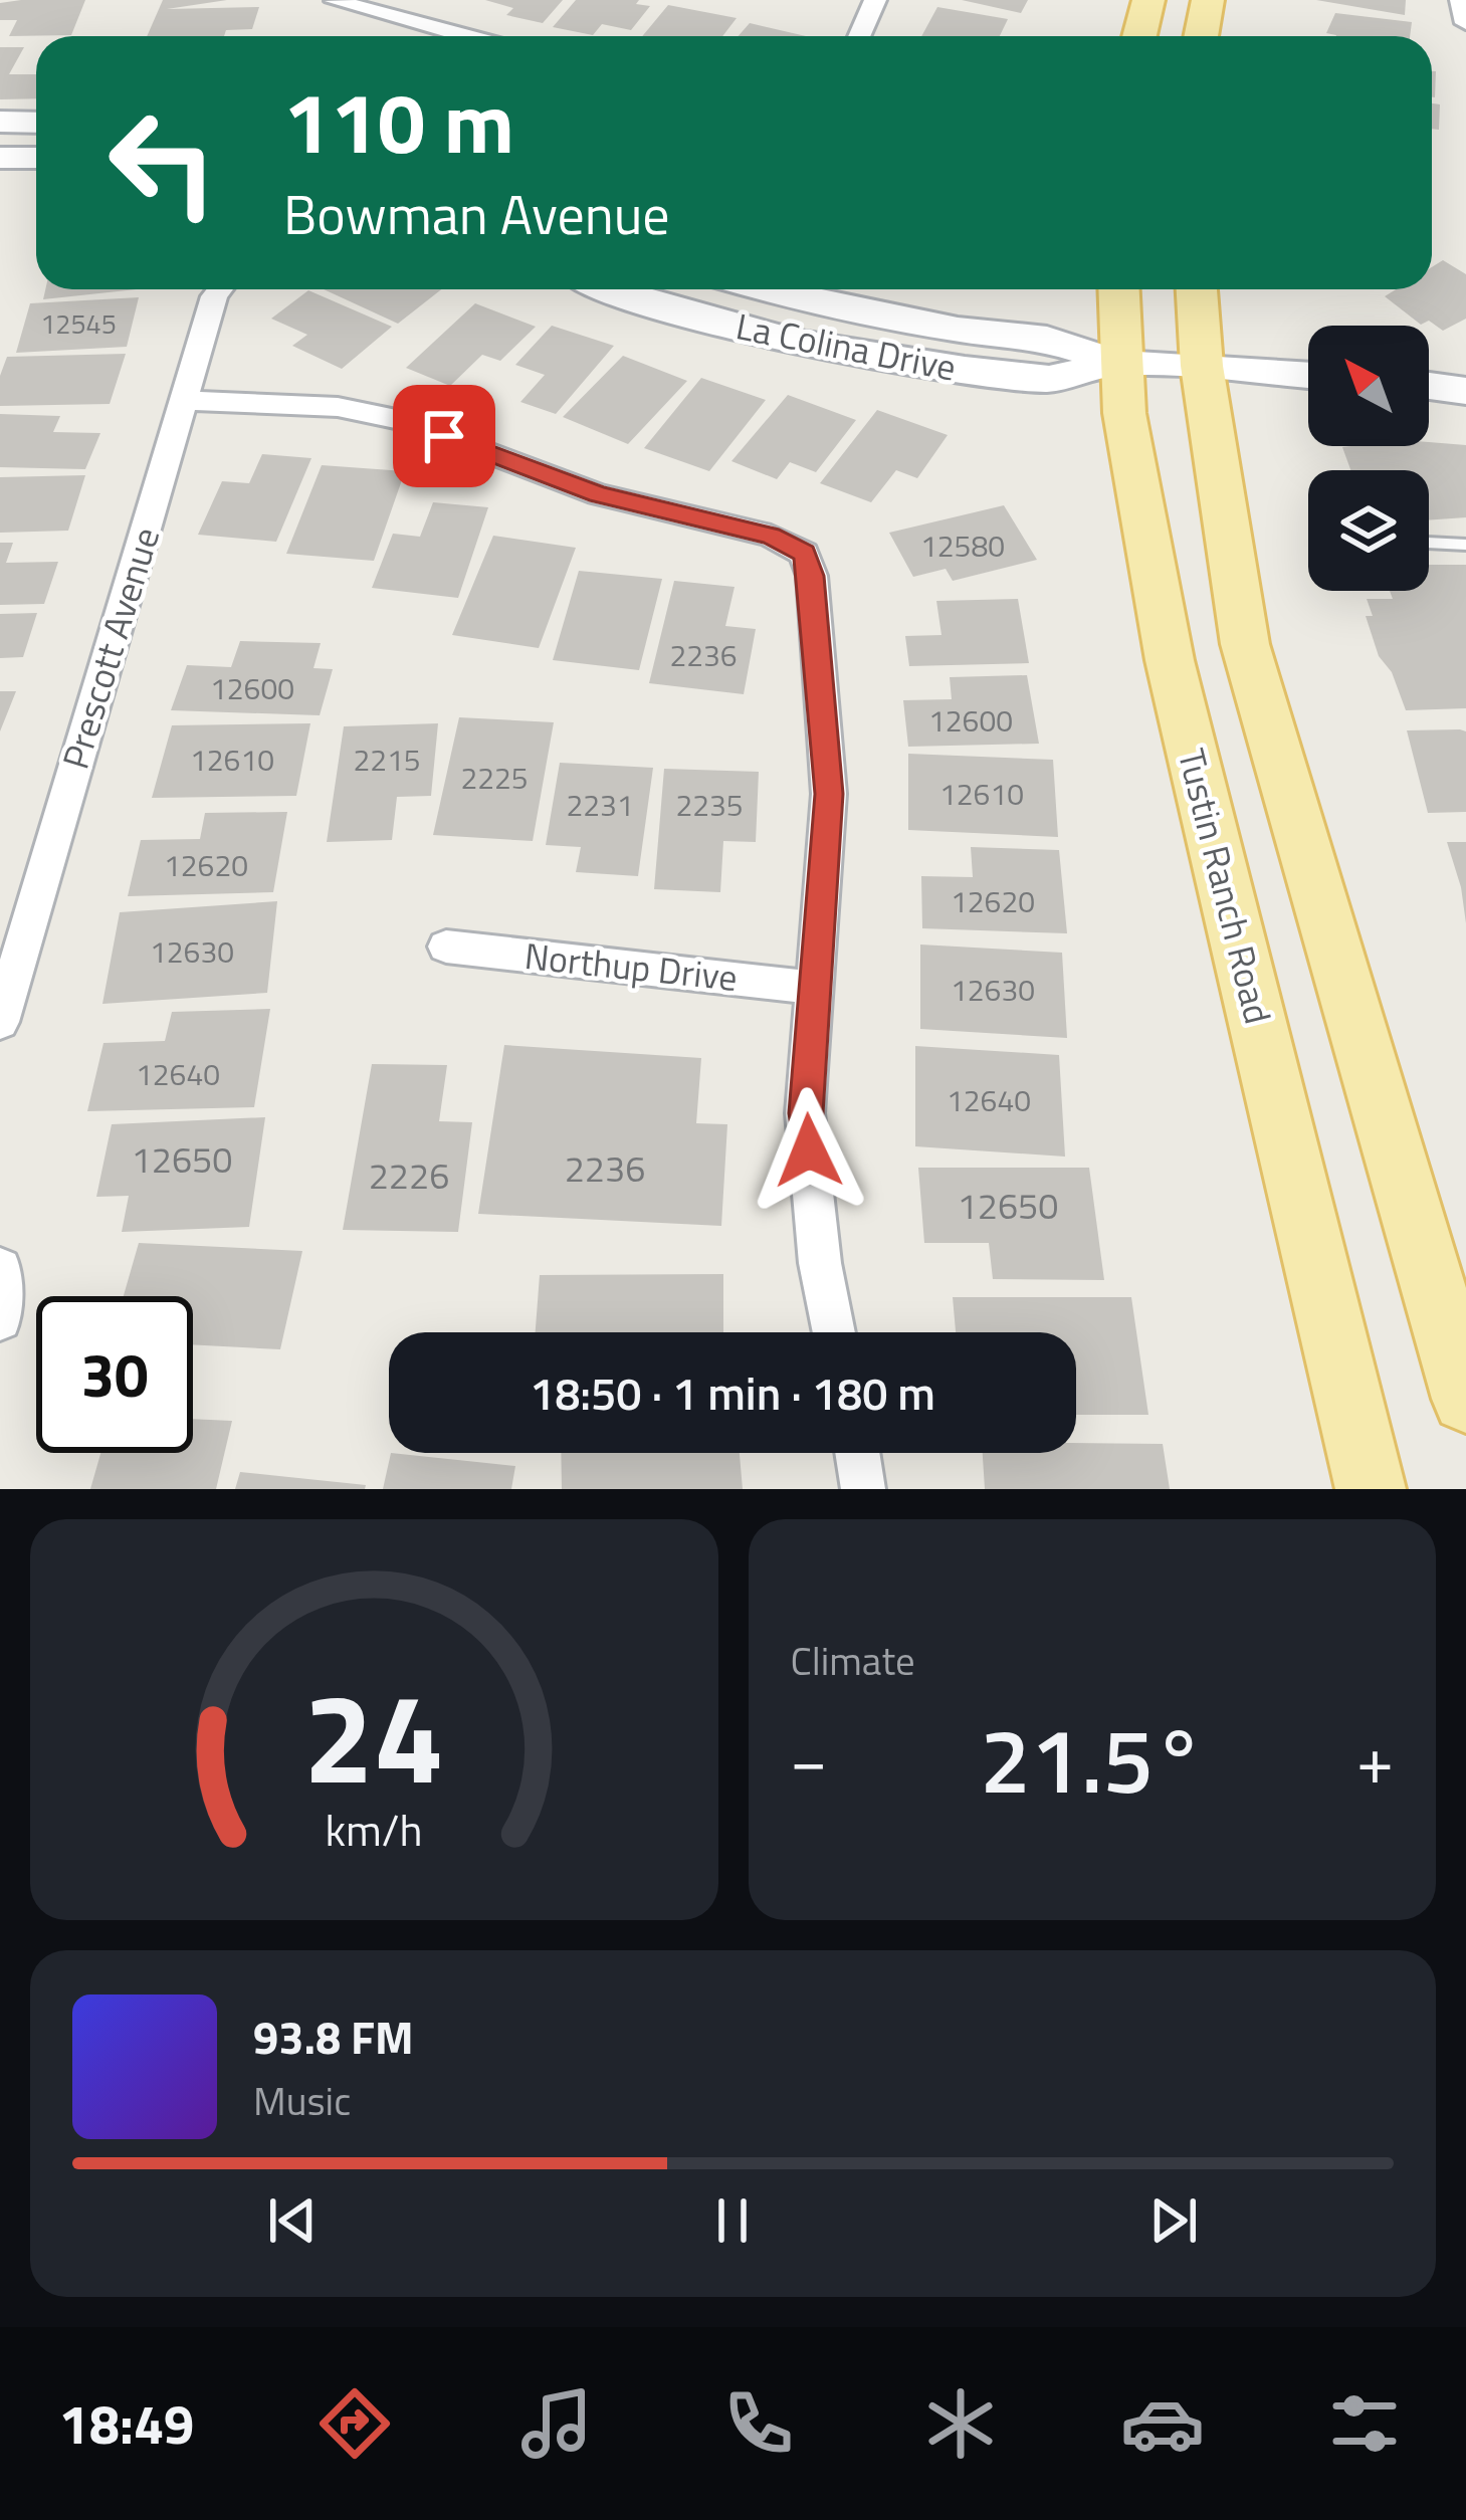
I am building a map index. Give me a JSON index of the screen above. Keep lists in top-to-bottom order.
{
  "streets": {
    "main road": ["Tustin Ranch Road"],
    "street": ["La Colina Drive", "Prescott Avenue", "Northup Drive"]
  },
  "crossings": [
    ["La Colina Drive", "Tustin Ranch Road"]
  ],
  "house_numbers": [
    "12545",
    "12580",
    "2236",
    "12600",
    "12600",
    "12610",
    "2215",
    "2225",
    "12610",
    "2231",
    "2235",
    "12620",
    "12620",
    "12630",
    "12630",
    "12640",
    "12640",
    "12650",
    "2236",
    "2226",
    "12650"
  ],
  "north": "top left",
  "page": {
    "turn": ["110 m", "Bowman Avenue"],
    "limit": "30",
    "trip": "18:50 · 1 min · 180 m",
    "tile": "Climate",
    "heat": ["−", "21.5°", "+"],
    "song": ["93.8 FM", "Music"],
    "tabs": "18:49",
    "gauge": ["24", "km/h"]
  }
}
